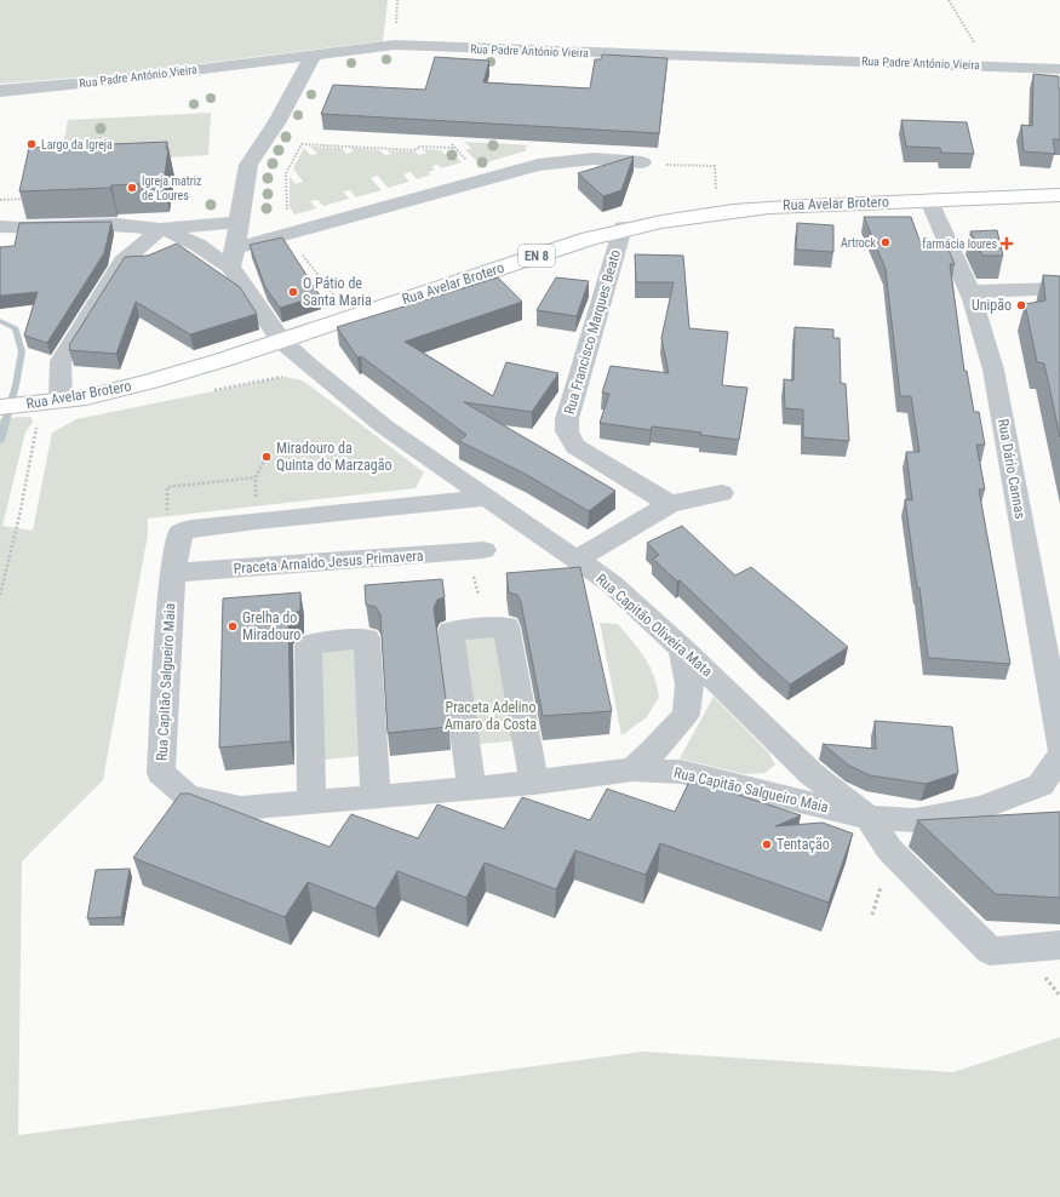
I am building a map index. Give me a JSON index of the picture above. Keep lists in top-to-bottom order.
{
  "streets": {
    "main road": ["Rua Avelar Brotero", "EN 8"],
    "street": [
      "Rua Padre António Vieira",
      "Rua Francisco Marques Beato",
      "Rua Dário Cannas",
      "Praceta Arnaldo Jesus Primavera",
      "Rua Capitão Oliveira Mata",
      "Rua Capitão Salgueiro Maia"
    ]
  },
  "crossings": [
    ["Rua Avelar Brotero", "Rua Francisco Marques Beato"],
    ["Rua Avelar Brotero", "Rua Dário Cannas"],
    ["Rua Avelar Brotero", "Rua Capitão Oliveira Mata"],
    ["Praceta Arnaldo Jesus Primavera", "Rua Capitão Salgueiro Maia"],
    ["Rua Capitão Oliveira Mata", "Rua Capitão Salgueiro Maia"]
  ],
  "parks": ["Praceta Adelino Amaro da Costa"],
  "places": {
    "other": [
      "Largo da Igreja",
      "Igreja matriz de Loures",
      "Artrock",
      "O Pátio de Santa Maria",
      "Unipão",
      "Miradouro da Quinta do Marzagão",
      "Grelha do Miradouro",
      "Tentação"
    ],
    "health": ["farmácia loures"]
  }
}
